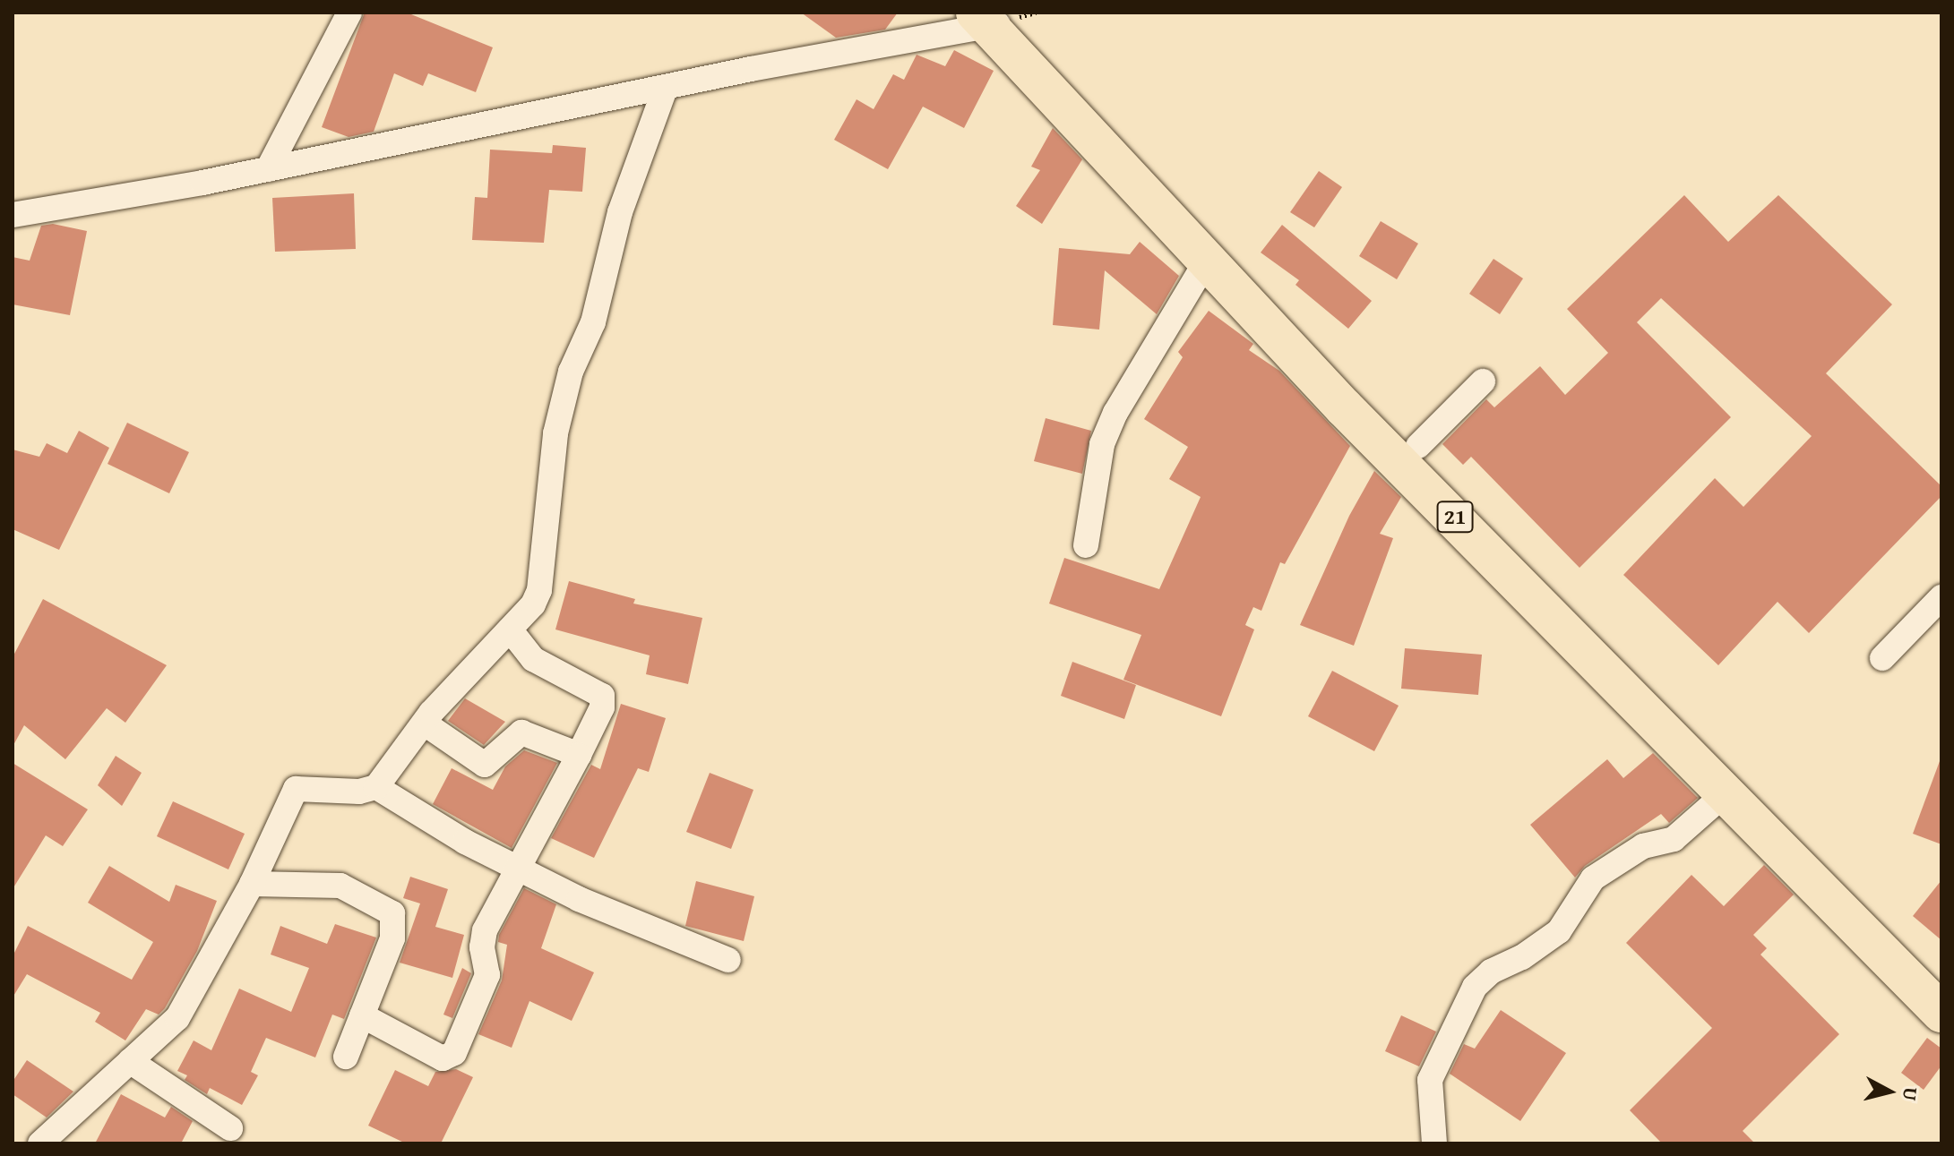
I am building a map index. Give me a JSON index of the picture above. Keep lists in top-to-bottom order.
{
  "streets": {
    "highway": ["21"]
  },
  "north": "right"
}
